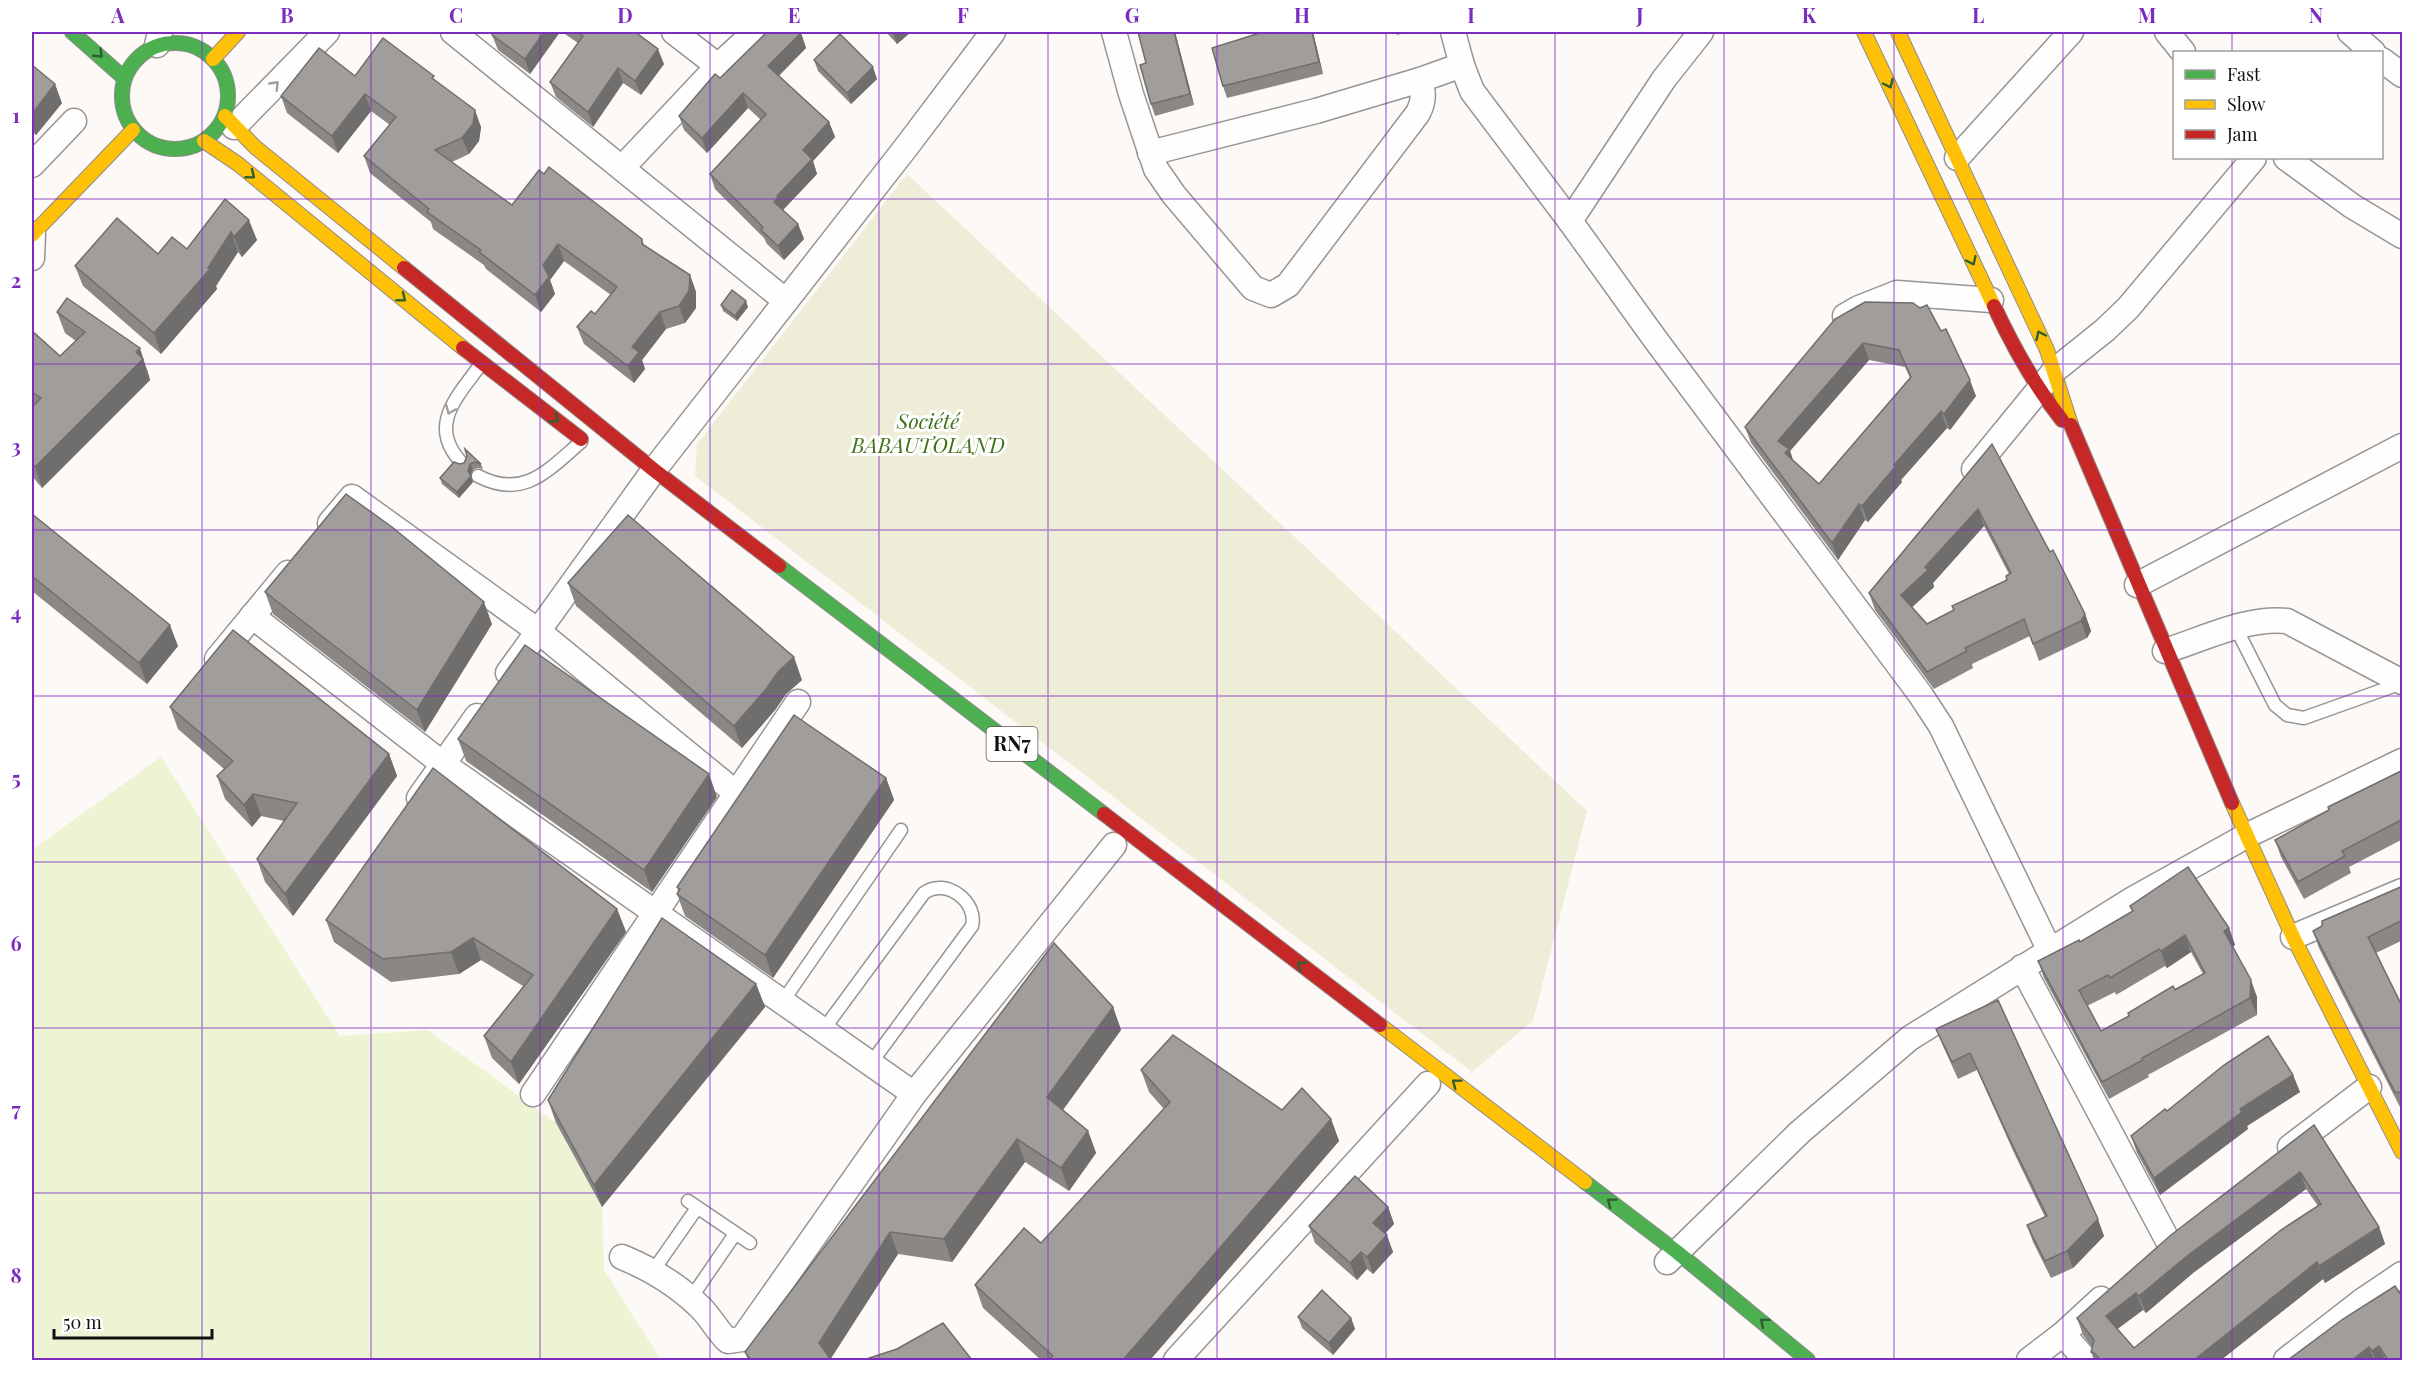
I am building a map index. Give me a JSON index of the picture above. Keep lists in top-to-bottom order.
{
  "streets": {
    "main road": ["RN7"]
  },
  "parks": ["Société BABAUTOLAND"],
  "legend": ["Fast", "Slow", "Jam"],
  "scale_bar": "50 m",
  "grid": {
    "columns": [
      "A",
      "B",
      "C",
      "D",
      "E",
      "F",
      "G",
      "H",
      "I",
      "J",
      "K",
      "L",
      "M",
      "N"
    ],
    "rows": [
      "1",
      "2",
      "3",
      "4",
      "5",
      "6",
      "7",
      "8"
    ]
  }
}
